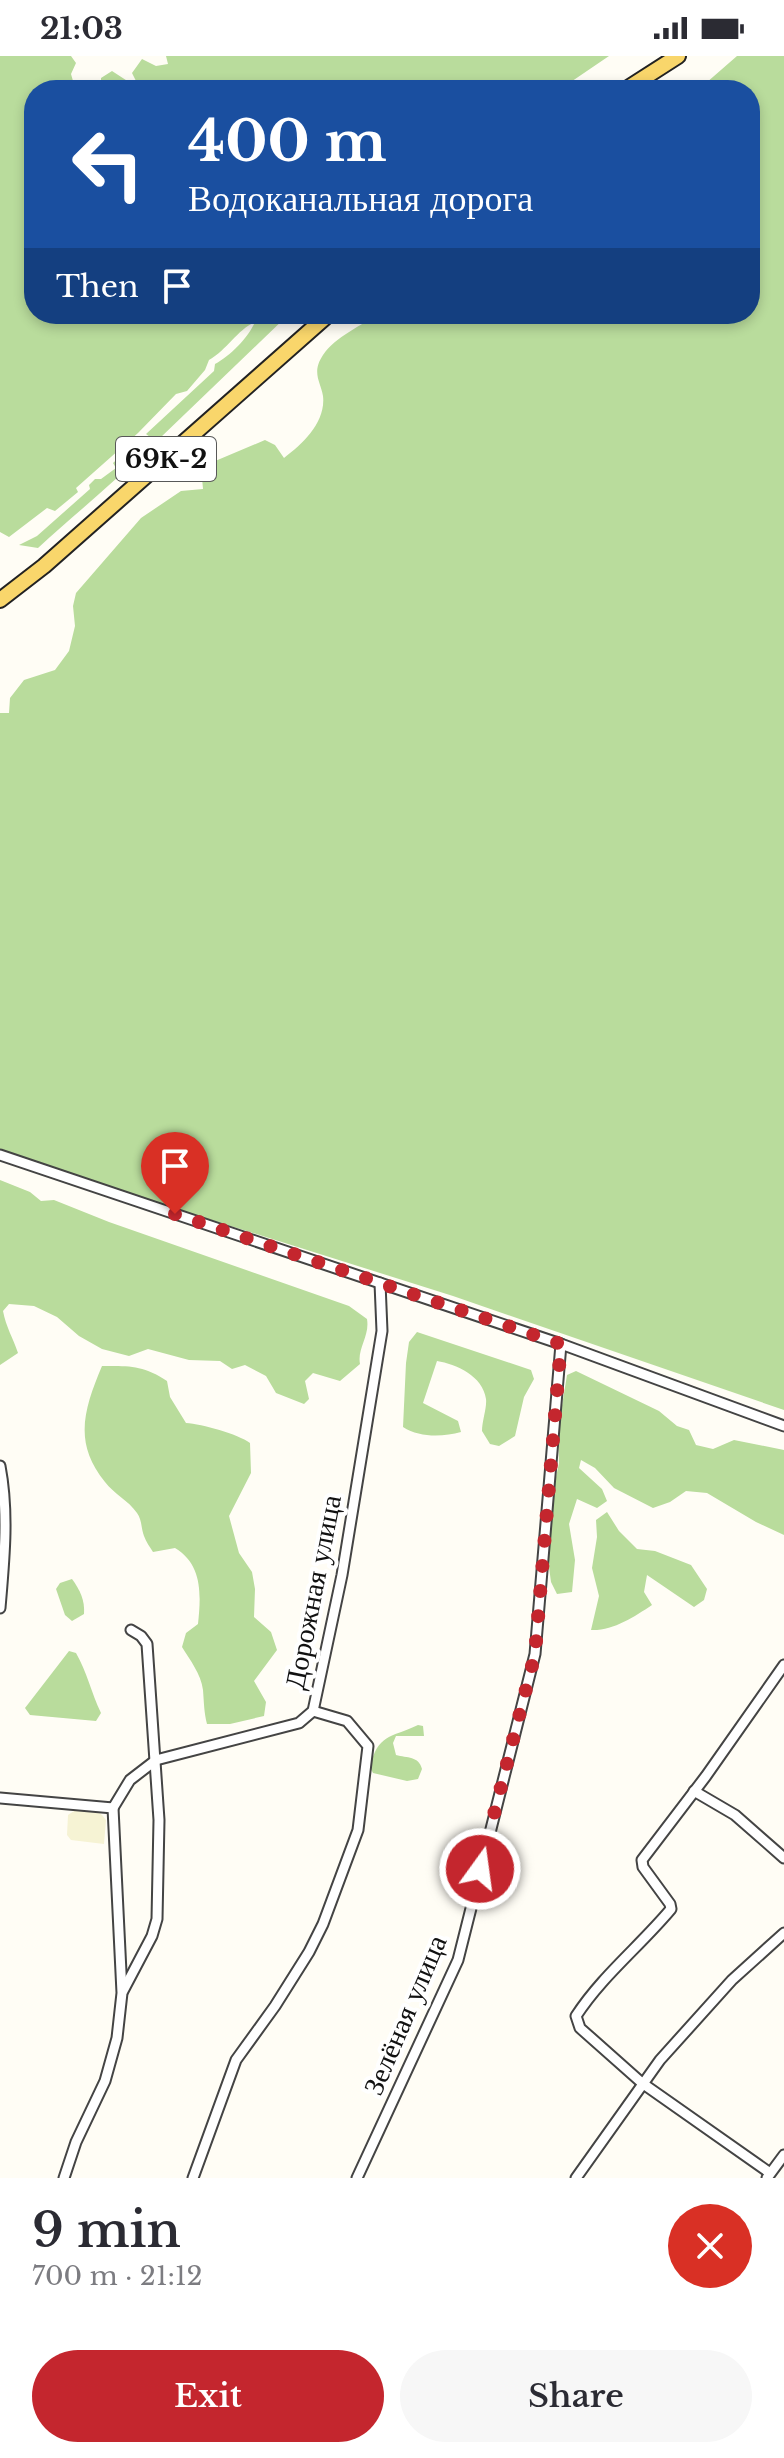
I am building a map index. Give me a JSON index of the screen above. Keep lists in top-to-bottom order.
{
  "streets": {
    "main road": ["69К-2"],
    "street": ["Дорожная улица", "Зелёная улица"]
  },
  "page": {
    "status": "21:03",
    "turn": ["400 m", "Водоканальная дорога"],
    "then": "Then",
    "heading": ["9 min", "700 m · 21:12"],
    "buttons": ["Exit", "Share"]
  }
}
